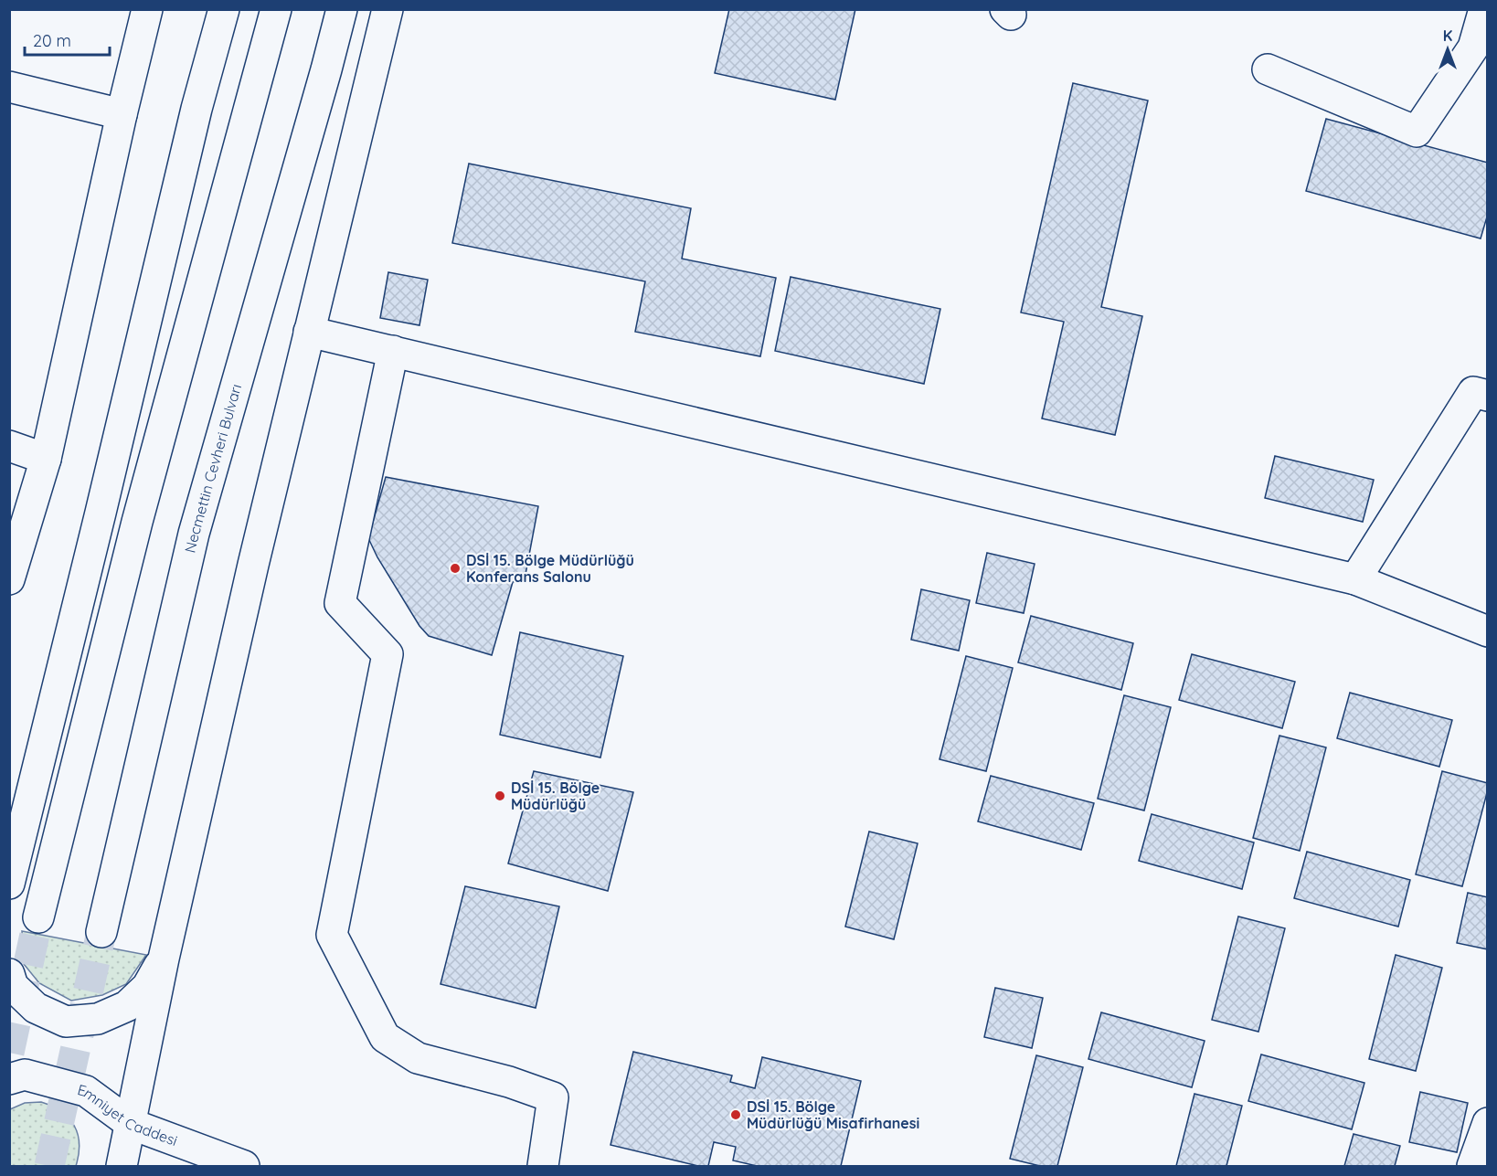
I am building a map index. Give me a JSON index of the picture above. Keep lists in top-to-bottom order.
{
  "streets": {
    "main road": ["Necmettin Cevheri Bulvarı", "Emniyet Caddesi"]
  },
  "places": ["DSİ 15. Bölge Müdürlüğü Konferans Salonu", "DSİ 15. Bölge Müdürlüğü", "DSİ 15. Bölge Müdürlüğü Misafirhanesi"],
  "scale_bar": "20 m",
  "north": "top"
}
